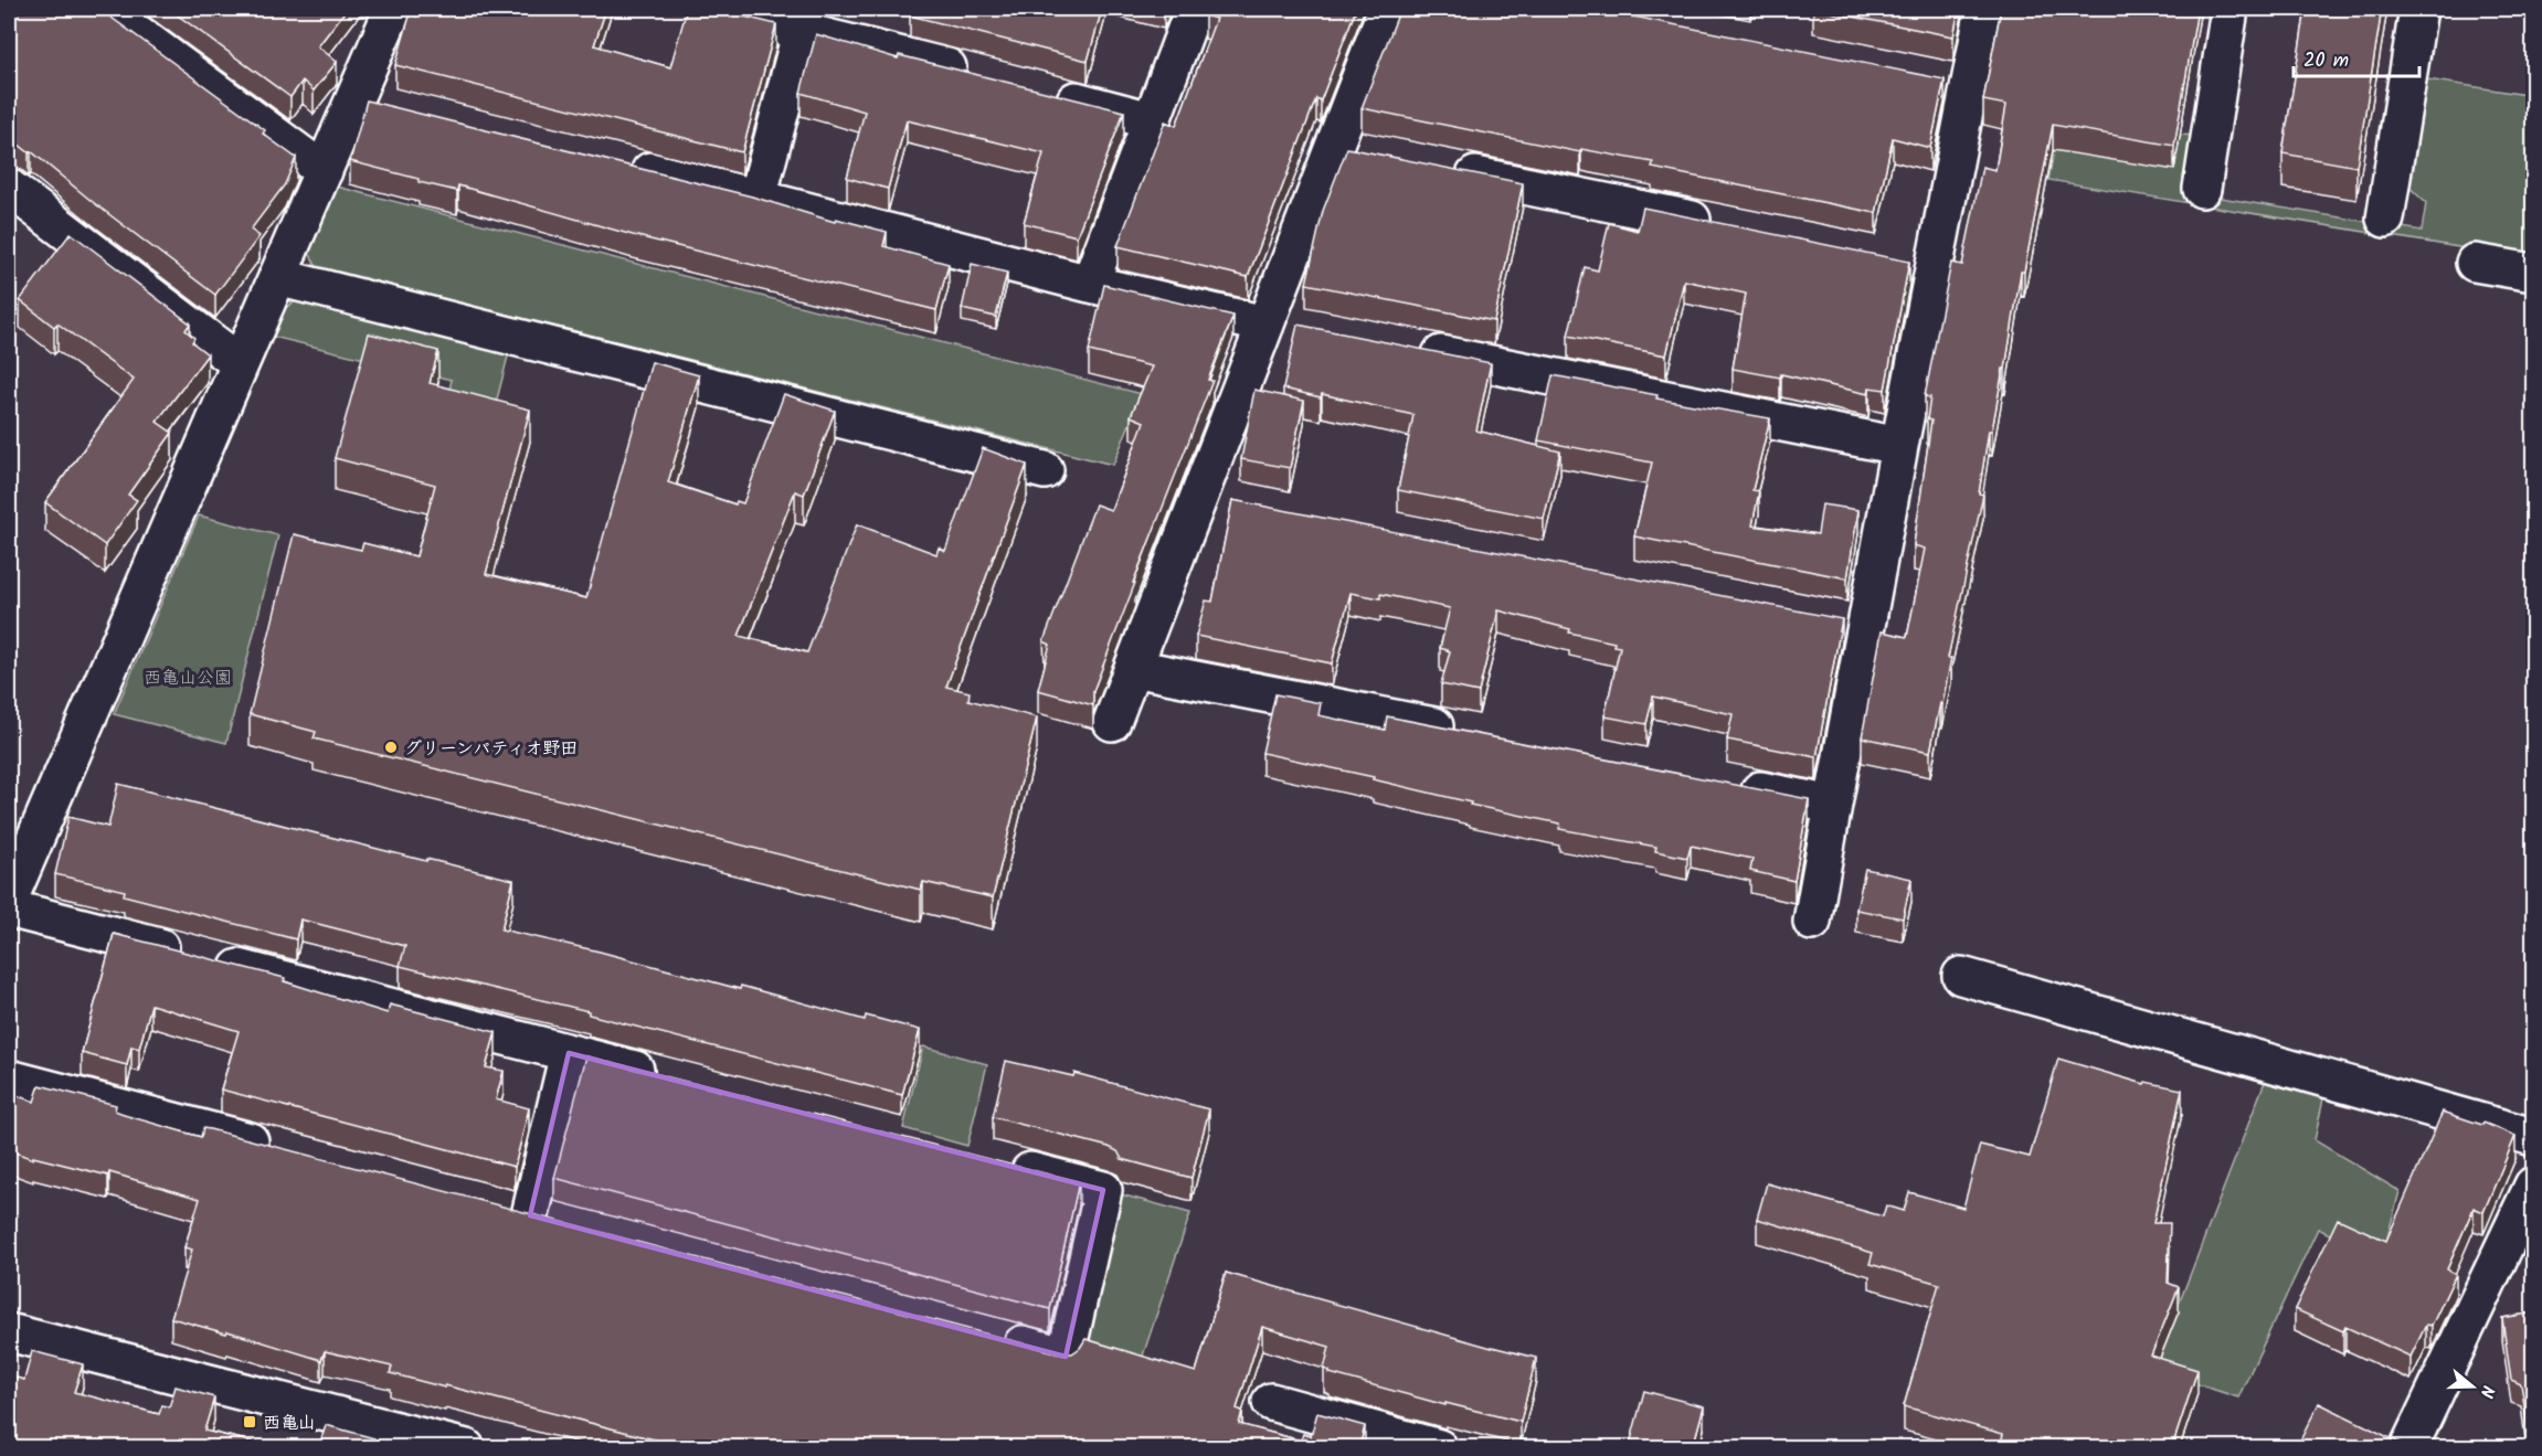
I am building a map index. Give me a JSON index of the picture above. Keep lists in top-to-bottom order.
{
  "parks": ["西亀山公園"],
  "places": {
    "other": ["グリーンパティオ野田"],
    "transit": ["西亀山"]
  },
  "scale_bar": "20 m",
  "north": "right"
}
